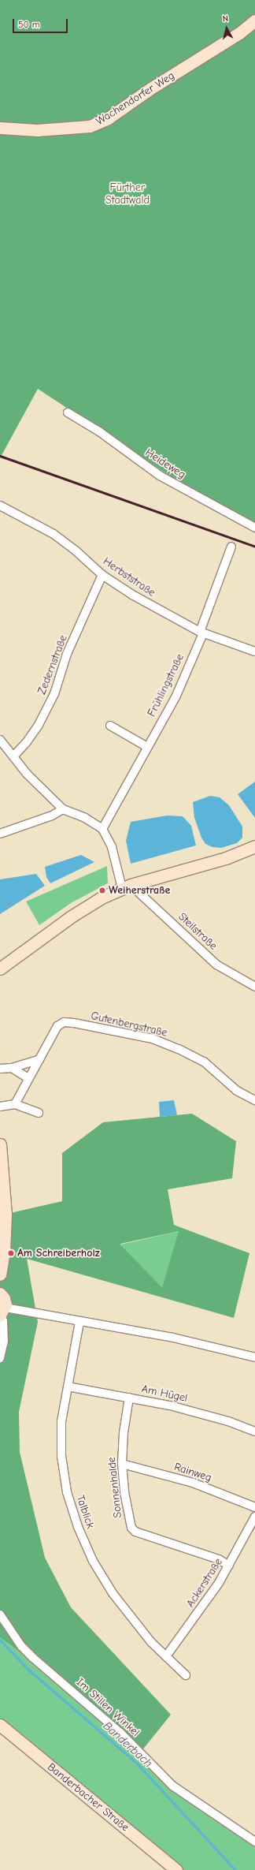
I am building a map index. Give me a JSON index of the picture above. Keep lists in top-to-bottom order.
{
  "streets": {
    "street": [
      "Wachendorfer Weg",
      "Heideweg",
      "Herbststraße",
      "Zedernstraße",
      "Frühlingstraße",
      "Steilstraße",
      "Gutenbergstraße",
      "Am Hügel",
      "Rainweg",
      "Sonnenhalde",
      "Talblick",
      "Ackerstraße",
      "Im Stillen Winkel",
      "Banderbacher Straße"
    ]
  },
  "crossings": [
    ["Herbststraße", "Zedernstraße"],
    ["Herbststraße", "Frühlingstraße"],
    ["Am Hügel", "Sonnenhalde"],
    ["Am Hügel", "Talblick"],
    ["Rainweg", "Sonnenhalde"],
    ["Sonnenhalde", "Ackerstraße"],
    ["Talblick", "Ackerstraße"]
  ],
  "water": ["Banderbach"],
  "parks": ["Fürther Stadtwald"],
  "places": ["Weiherstraße", "Am Schreiberholz"],
  "scale_bar": "50 m",
  "north": "top"
}
